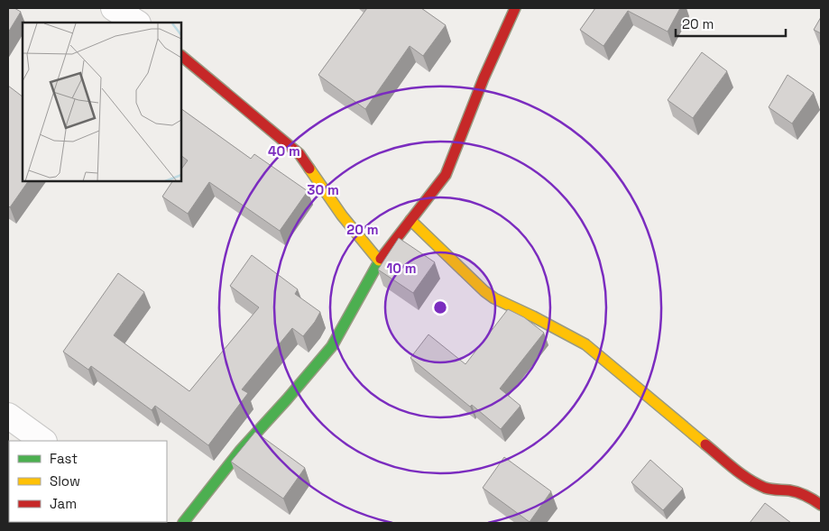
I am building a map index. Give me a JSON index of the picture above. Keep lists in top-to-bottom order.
{
  "legend": ["Fast", "Slow", "Jam"],
  "scale_bar": "20 m",
  "rings": [
    "40 m",
    "30 m",
    "20 m",
    "10 m"
  ]
}
